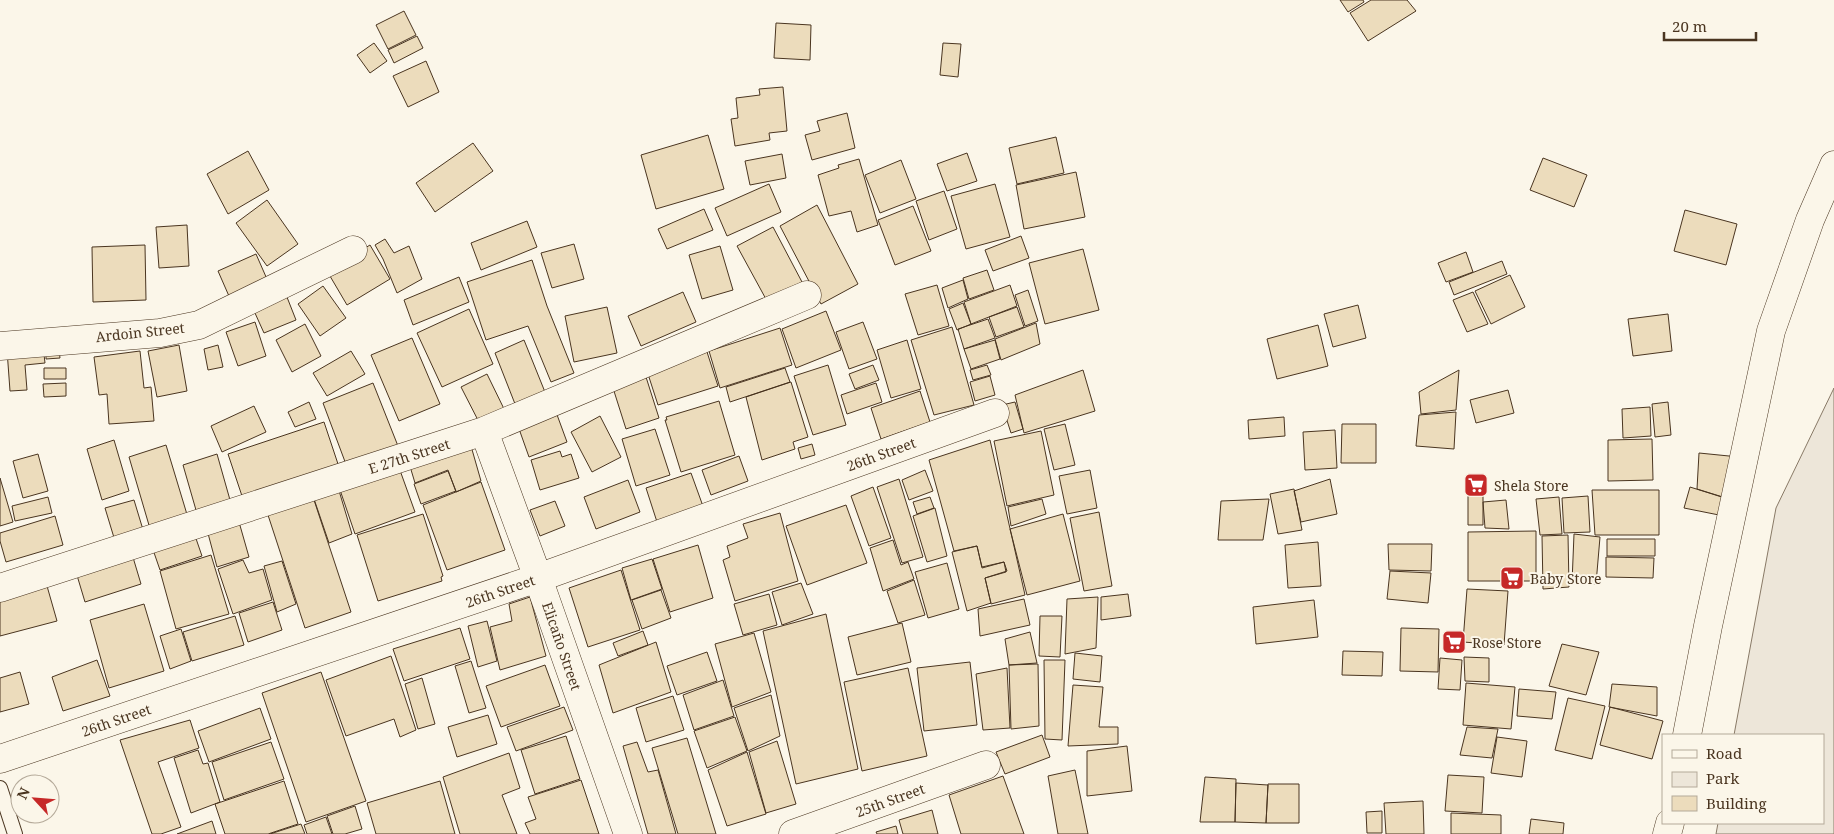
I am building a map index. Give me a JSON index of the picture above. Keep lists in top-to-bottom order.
{
  "streets": {
    "street": [
      "Ardoin Street",
      "26th Street",
      "E 27th Street",
      "Elicaño Street",
      "25th Street"
    ]
  },
  "crossings": [
    ["26th Street", "Elicaño Street"],
    ["E 27th Street", "Elicaño Street"]
  ],
  "places": {
    "supermarket": ["Shela Store", "Baby Store", "Rose Store"]
  },
  "legend": ["Road", "Park", "Building"],
  "scale_bar": "20 m",
  "north": "top left"
}
